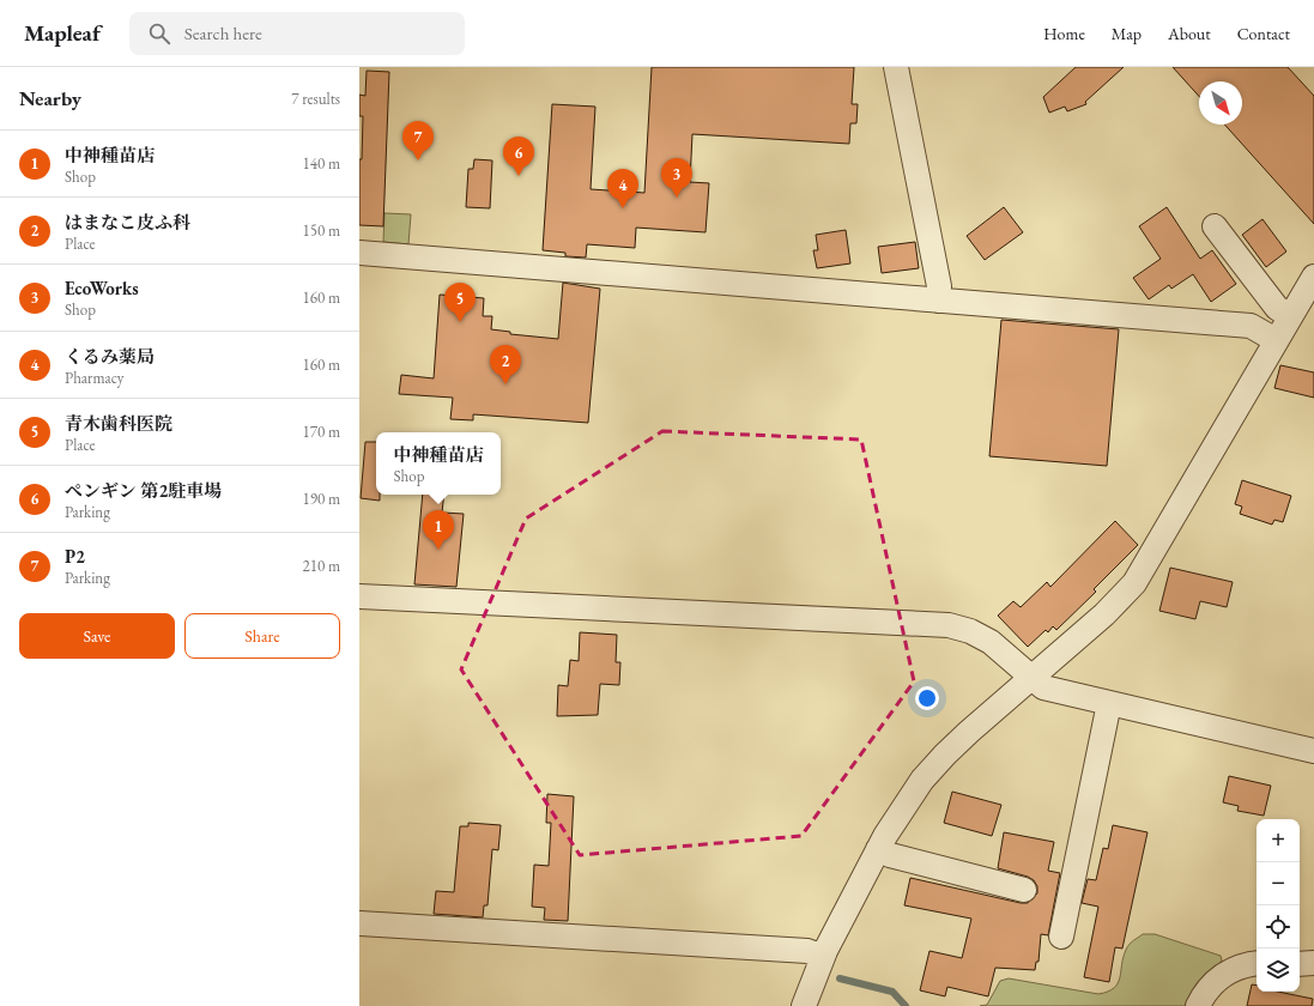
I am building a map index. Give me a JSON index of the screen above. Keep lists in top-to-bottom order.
{
  "north": "bottom right",
  "page": {
    "header": "Mapleaf",
    "search": "Search here",
    "nav": [
      "Home",
      "Map",
      "About",
      "Contact"
    ],
    "heading": ["Nearby", "7 results"],
    "pins": [
      "7",
      "6",
      "3",
      "4",
      "5",
      "2",
      "1"
    ],
    "list": [
      {
        "mark": "1",
        "name": "中神種苗店",
        "note": "Shop",
        "value": "140 m"
      },
      {
        "mark": "2",
        "name": "はまなこ皮ふ科",
        "note": "Place",
        "value": "150 m"
      },
      {
        "mark": "3",
        "name": "EcoWorks",
        "note": "Shop",
        "value": "160 m"
      },
      {
        "mark": "4",
        "name": "くるみ薬局",
        "note": "Pharmacy",
        "value": "160 m"
      },
      {
        "mark": "5",
        "name": "青木歯科医院",
        "note": "Place",
        "value": "170 m"
      },
      {
        "mark": "6",
        "name": "ペンギン 第2駐車場",
        "note": "Parking",
        "value": "190 m"
      },
      {
        "mark": "7",
        "name": "P2",
        "note": "Parking",
        "value": "210 m"
      }
    ],
    "popup": ["中神種苗店", "Shop"],
    "buttons": ["Save", "Share"],
    "map_buttons": ["+", "−"]
  }
}
